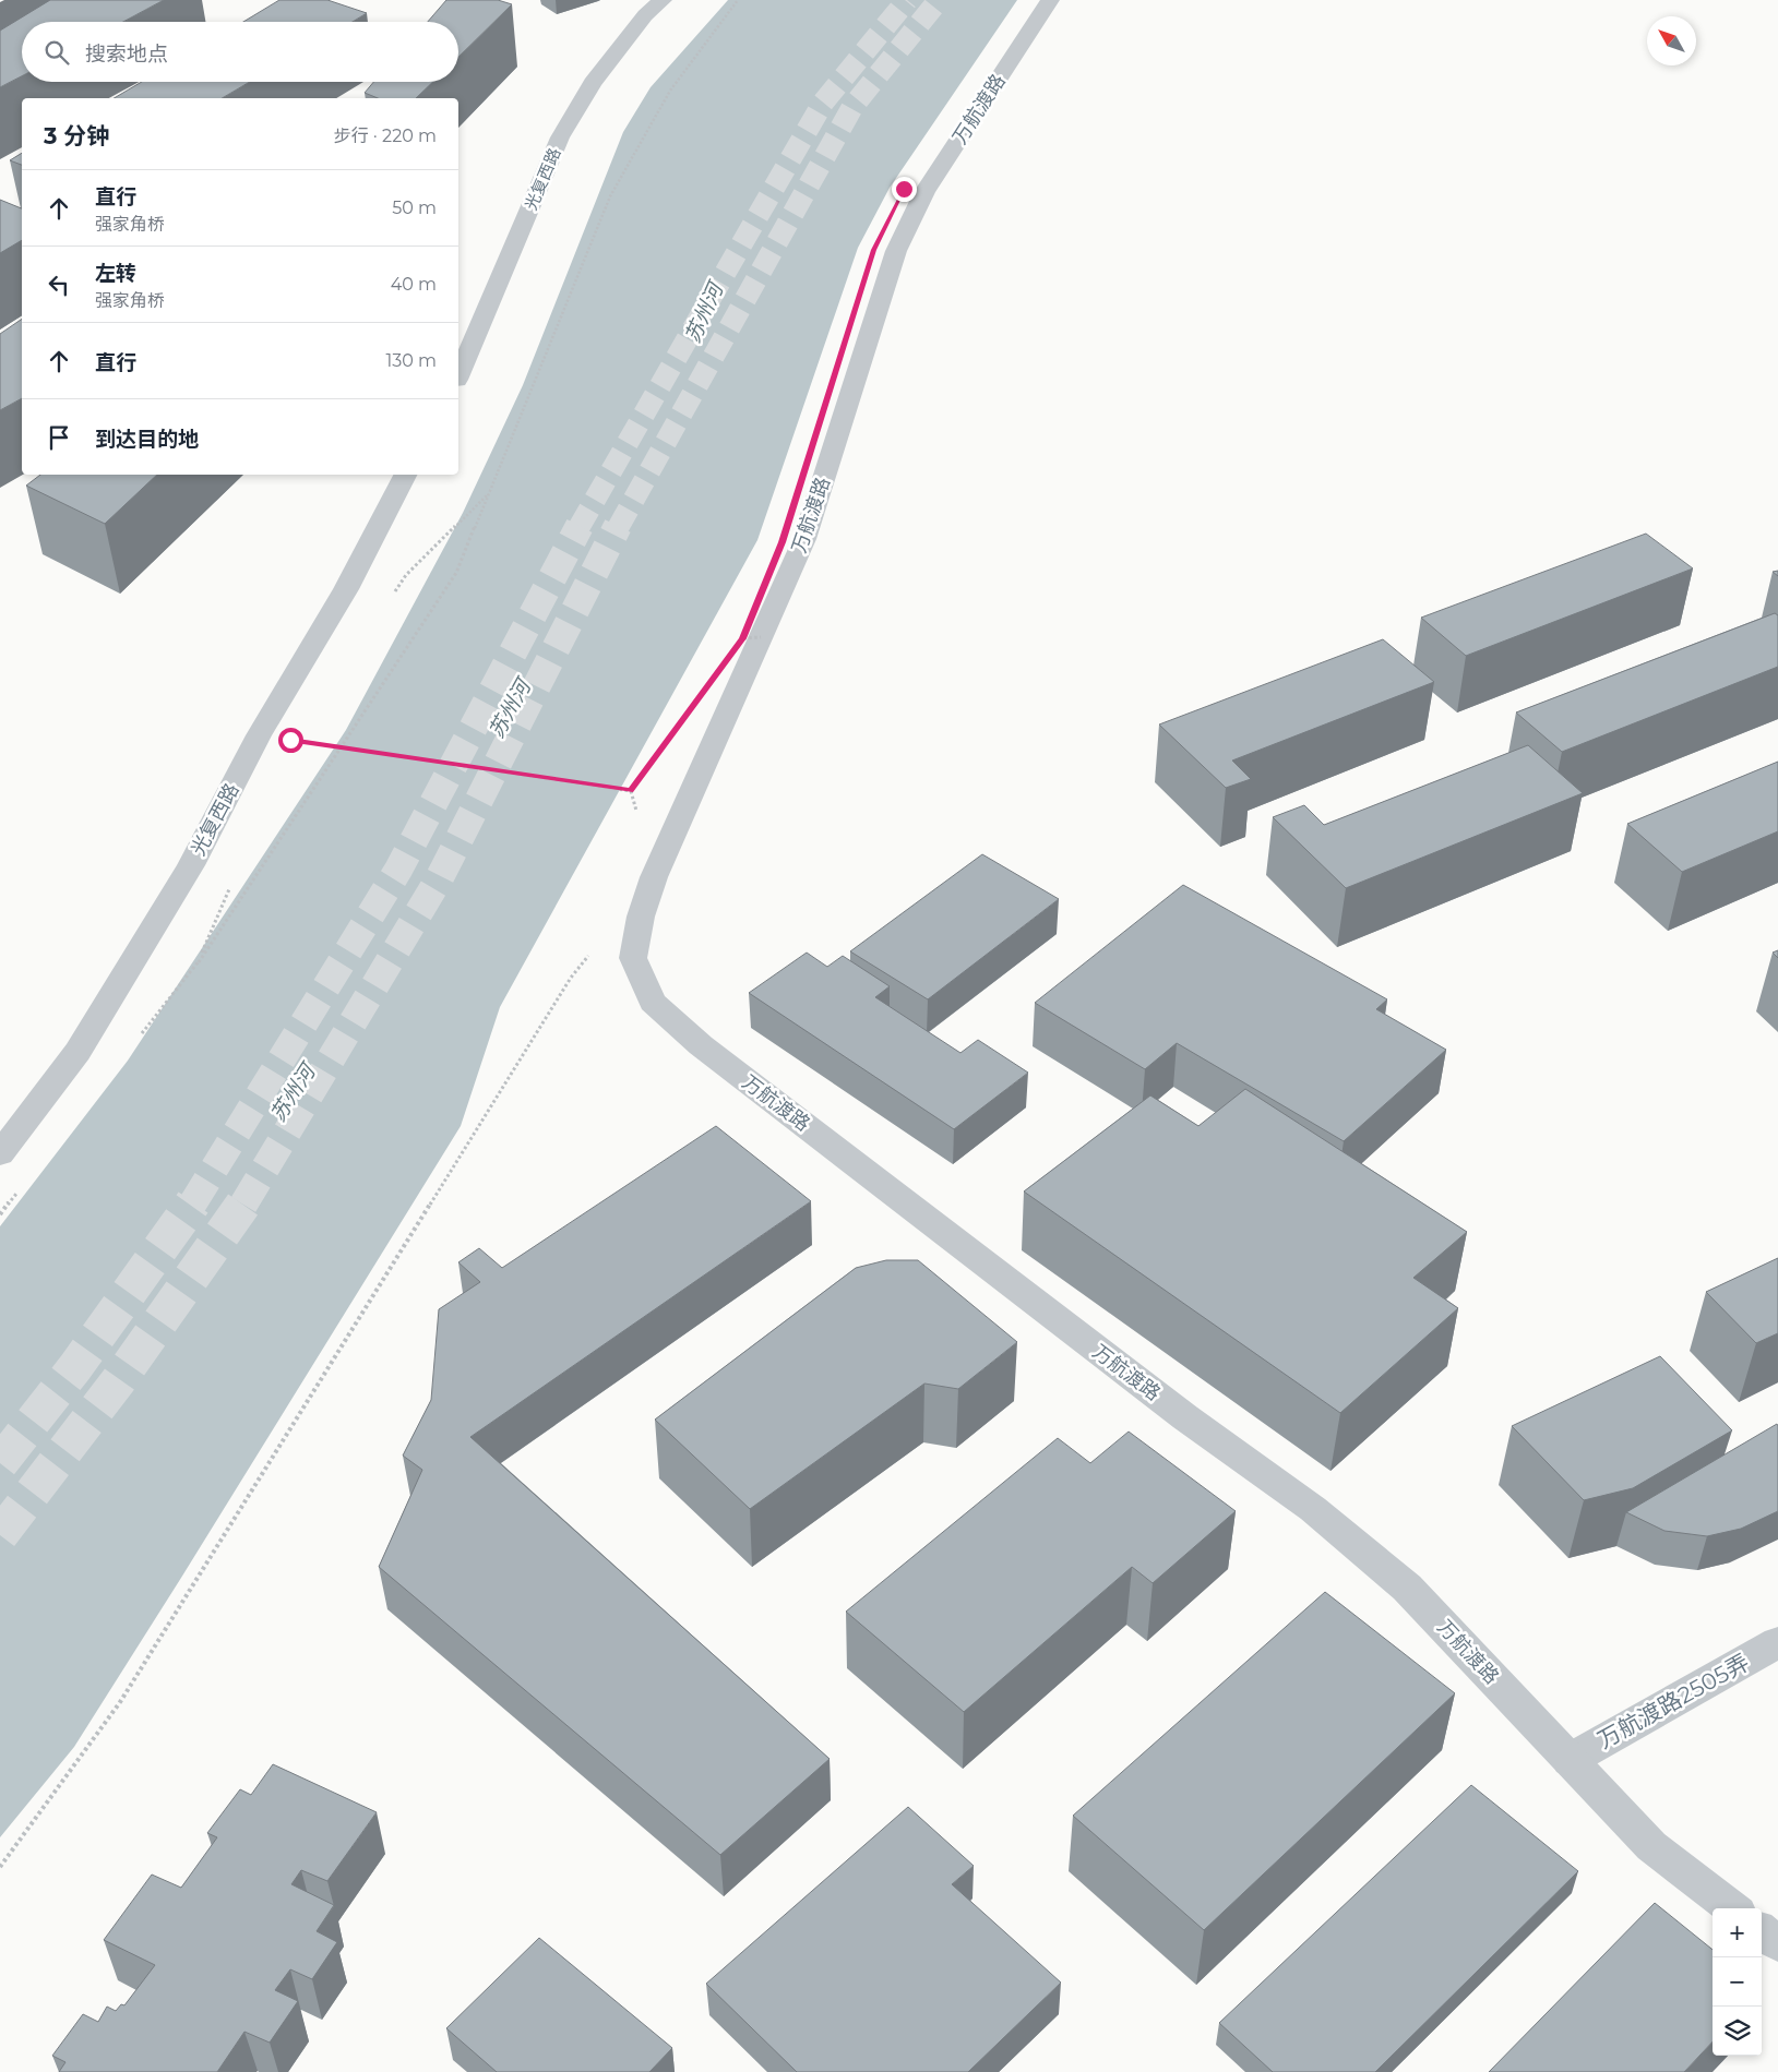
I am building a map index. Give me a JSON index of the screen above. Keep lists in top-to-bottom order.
{
  "streets": {
    "street": ["万航渡路", "光复西路", "万航渡路2505弄"]
  },
  "crossings": [
    ["万航渡路", "万航渡路2505弄"]
  ],
  "water": ["苏州河"],
  "north": "top left",
  "page": {
    "search": "搜索地点",
    "heading": ["3 分钟", "步行 · 220 m"],
    "list": [
      ["直行", "强家角桥", "50 m"],
      ["左转", "强家角桥", "40 m"],
      ["直行", "130 m"],
      "到达目的地"
    ],
    "map_buttons": ["+", "−"]
  }
}
